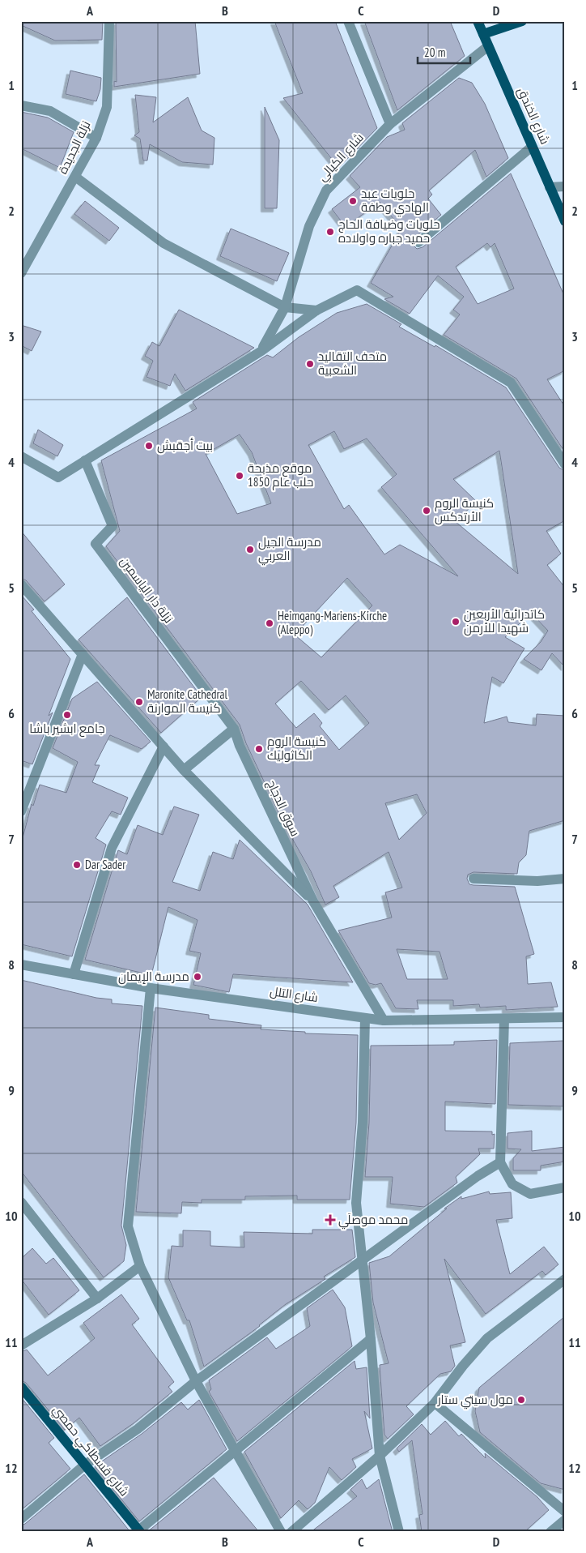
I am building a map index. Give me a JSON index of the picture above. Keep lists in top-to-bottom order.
{
  "streets": {
    "main road": ["شارع الخندق", "شارع قسطاكي حمصي"],
    "street": [
      "نزلة الجديدة",
      "شارع الكيالي",
      "نزلة دار الياسمين",
      "سوق الدجاج",
      "شارع التلل"
    ]
  },
  "crossings": [
    ["شارع الخندق", "شارع الكيالي"],
    ["نزلة دار الياسمين", "سوق الدجاج"],
    ["سوق الدجاج", "شارع التلل"]
  ],
  "places": {
    "other": [
      "حلويات عبد الهادي وطفة",
      "حلويات وضيافة الحاج حميد جباره واولاده",
      "متحف التقاليد الشعبية",
      "بيت أجقبش",
      "موقع مذبحة حلب عام 1850",
      "كنيسة الروم الأرتدكس",
      "مدرسة الجيل العربي",
      "كاتدرائية الأربعين شهيدا للأرمن",
      "Heimgang-Mariens-Kirche (Aleppo)",
      "Maronite Cathedral كنيسة الموارنة",
      "جامع ابشير باشا",
      "كنيسة الروم الكاثوليك",
      "Dar Sader",
      "مدرسة الإيمان",
      "مول سيتي ستار"
    ],
    "health": ["محمد موصلَي"]
  },
  "scale_bar": "20 m",
  "grid": {
    "columns": [
      "A",
      "B",
      "C",
      "D"
    ],
    "rows": [
      "1",
      "2",
      "3",
      "4",
      "5",
      "6",
      "7",
      "8",
      "9",
      "10",
      "11",
      "12"
    ]
  }
}
